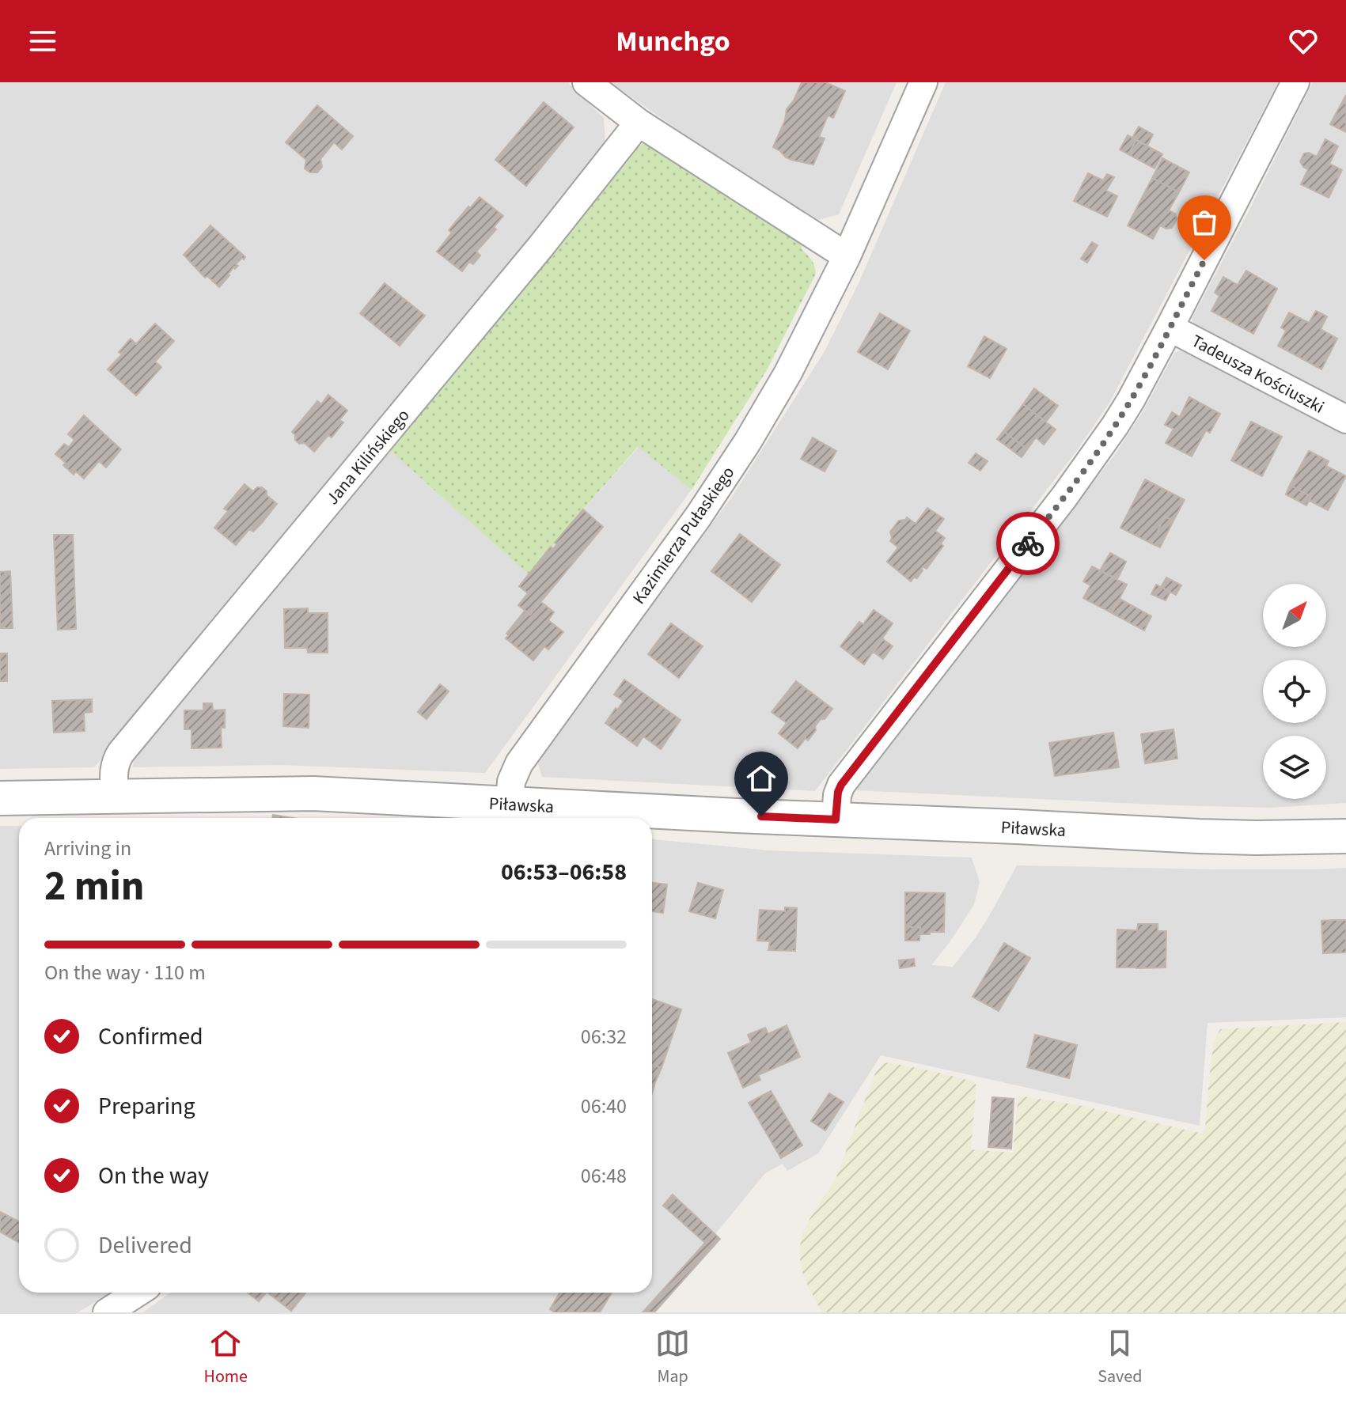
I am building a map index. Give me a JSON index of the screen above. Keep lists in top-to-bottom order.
{
  "streets": {
    "street": [
      "Tadeusza Kościuszki",
      "Jana Kilińskiego",
      "Kazimierza Pułaskiego",
      "Piławska"
    ]
  },
  "crossings": [
    ["Tadeusza Kościuszki", "Piławska"],
    ["Jana Kilińskiego", "Piławska"],
    ["Kazimierza Pułaskiego", "Piławska"]
  ],
  "north": "top right",
  "page": {
    "header": "Munchgo",
    "heading": ["2 min", "Arriving in", "06:53–06:58"],
    "bar": "On the way · 110 m",
    "list": [
      ["Confirmed", "06:32"],
      ["Preparing", "06:40"],
      ["On the way", "06:48"],
      "Delivered"
    ],
    "tabs": ["Home", "Map", "Saved"]
  }
}
